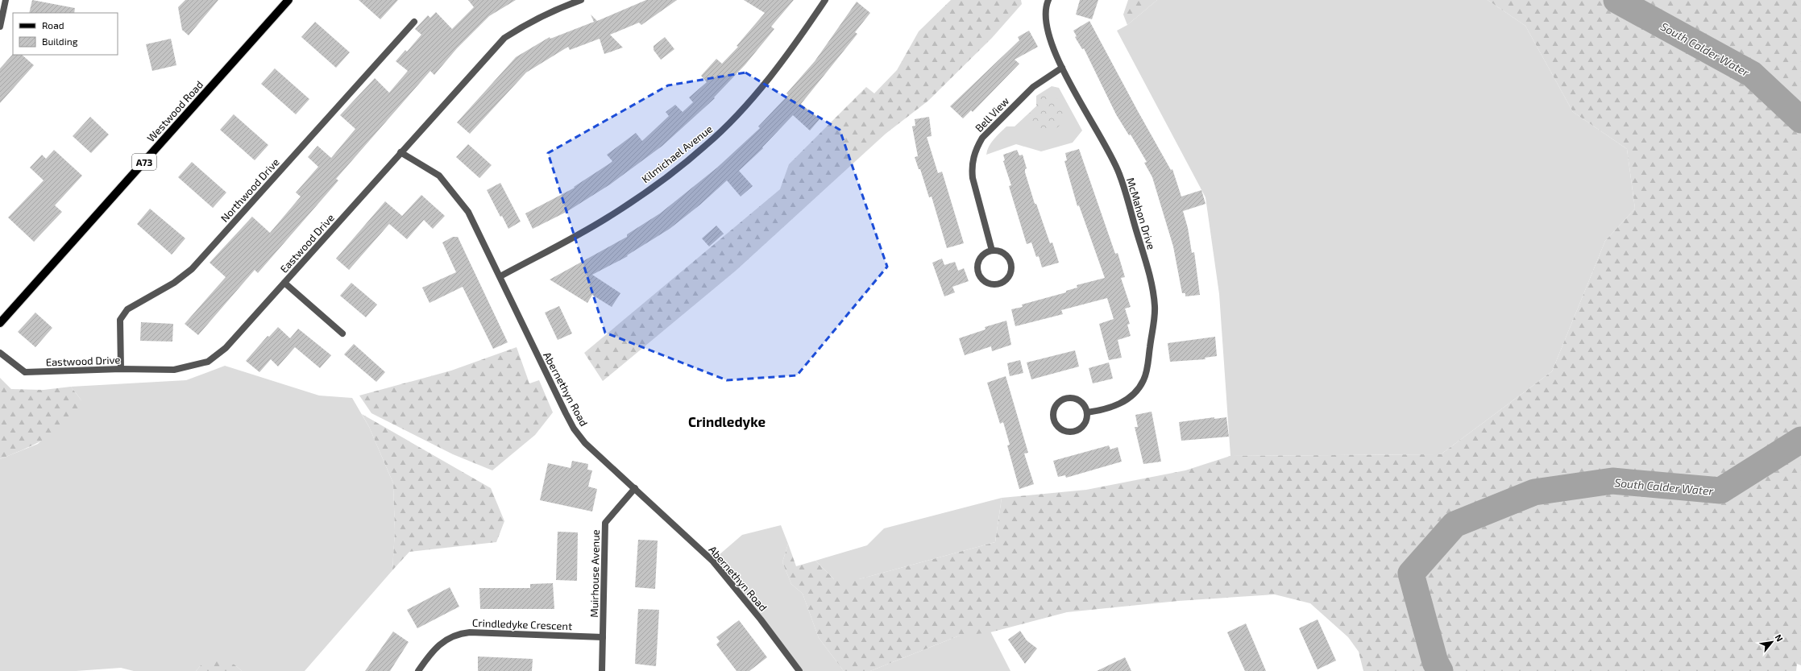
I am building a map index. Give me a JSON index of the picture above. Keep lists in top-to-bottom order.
{
  "streets": {
    "main road": ["Westwood Road", "A73"],
    "street": [
      "Bell View",
      "Kilmichael Avenue",
      "Northwood Drive",
      "McMahon Drive",
      "Eastwood Drive",
      "Abernethyn Road",
      "Muirhouse Avenue",
      "Crindledyke Crescent"
    ]
  },
  "crossings": [
    ["Bell View", "McMahon Drive"],
    ["Kilmichael Avenue", "Abernethyn Road"],
    ["Northwood Drive", "Eastwood Drive"],
    ["Eastwood Drive", "Abernethyn Road"],
    ["Abernethyn Road", "Muirhouse Avenue"],
    ["Muirhouse Avenue", "Crindledyke Crescent"]
  ],
  "districts": ["Crindledyke"],
  "water": ["South Calder Water"],
  "legend": ["Road", "Building"],
  "north": "top right"
}
